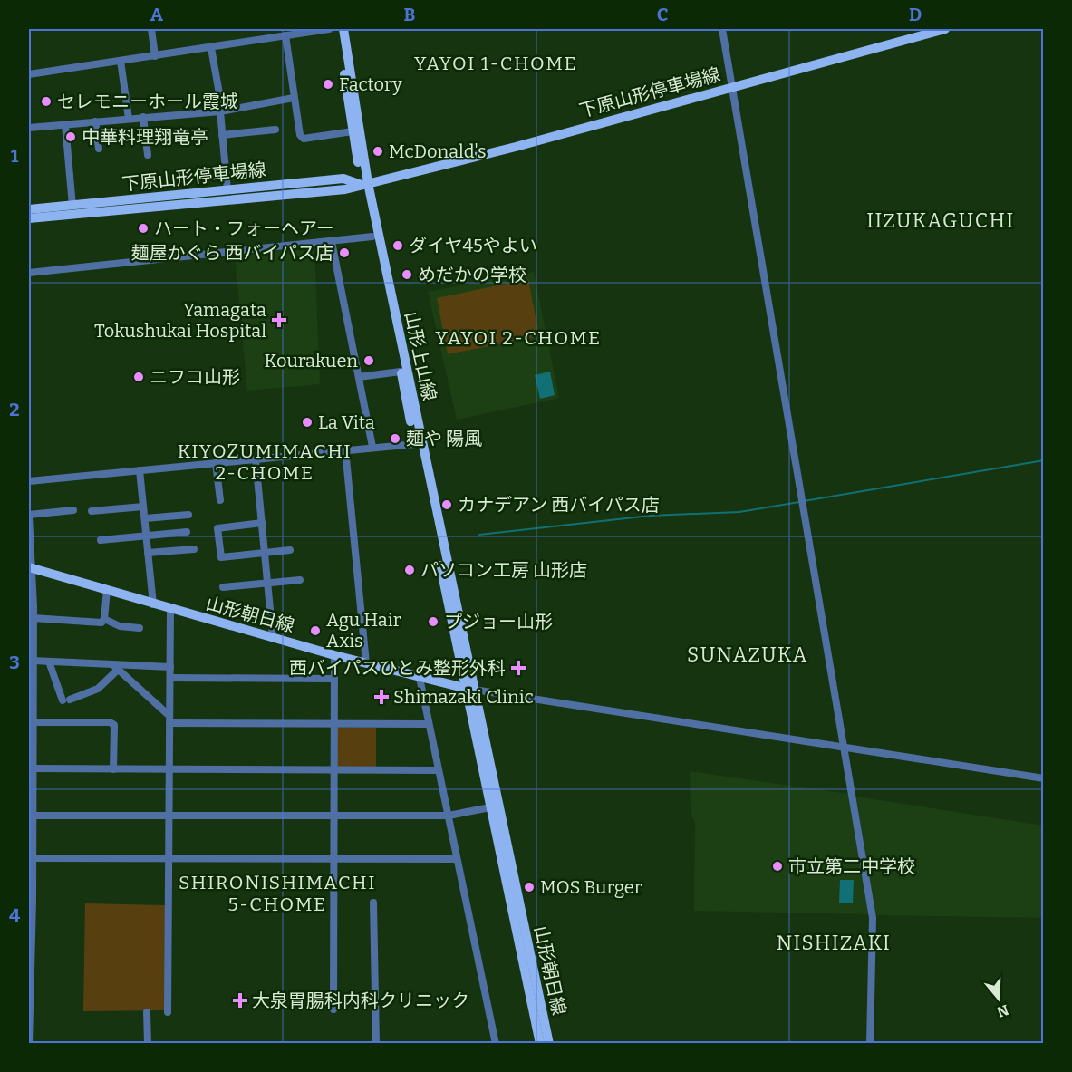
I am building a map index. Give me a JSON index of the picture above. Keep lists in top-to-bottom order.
{
  "streets": {
    "main road": ["下原山形停車場線", "山形上山線", "山形朝日線"]
  },
  "crossings": [
    ["下原山形停車場線", "山形上山線"],
    ["山形上山線", "山形朝日線"]
  ],
  "districts": [
    "YAYOI 1-CHOME",
    "IIZUKAGUCHI",
    "YAYOI 2-CHOME",
    "KIYOZUMIMACHI 2-CHOME",
    "SUNAZUKA",
    "SHIRONISHIMACHI 5-CHOME",
    "NISHIZAKI"
  ],
  "places": {
    "other": [
      "Factory",
      "セレモニーホール霞城",
      "中華料理翔竜亭",
      "McDonald's",
      "ハート・フォーヘアー",
      "ダイヤ45やよい",
      "麺屋かぐら 西バイパス店",
      "めだかの学校",
      "Kourakuen",
      "ニフコ山形",
      "La Vita",
      "麺や 陽風",
      "カナデアン 西バイパス店",
      "パソコン工房 山形店",
      "プジョー山形",
      "Agu Hair Axis",
      "市立第二中学校",
      "MOS Burger"
    ],
    "health": [
      "Yamagata Tokushukai Hospital",
      "西バイパスひとみ整形外科",
      "Shimazaki Clinic",
      "大泉胃腸科内科クリニック"
    ]
  },
  "north": "bottom",
  "grid": {
    "columns": [
      "A",
      "B",
      "C",
      "D"
    ],
    "rows": [
      "1",
      "2",
      "3",
      "4"
    ]
  }
}
